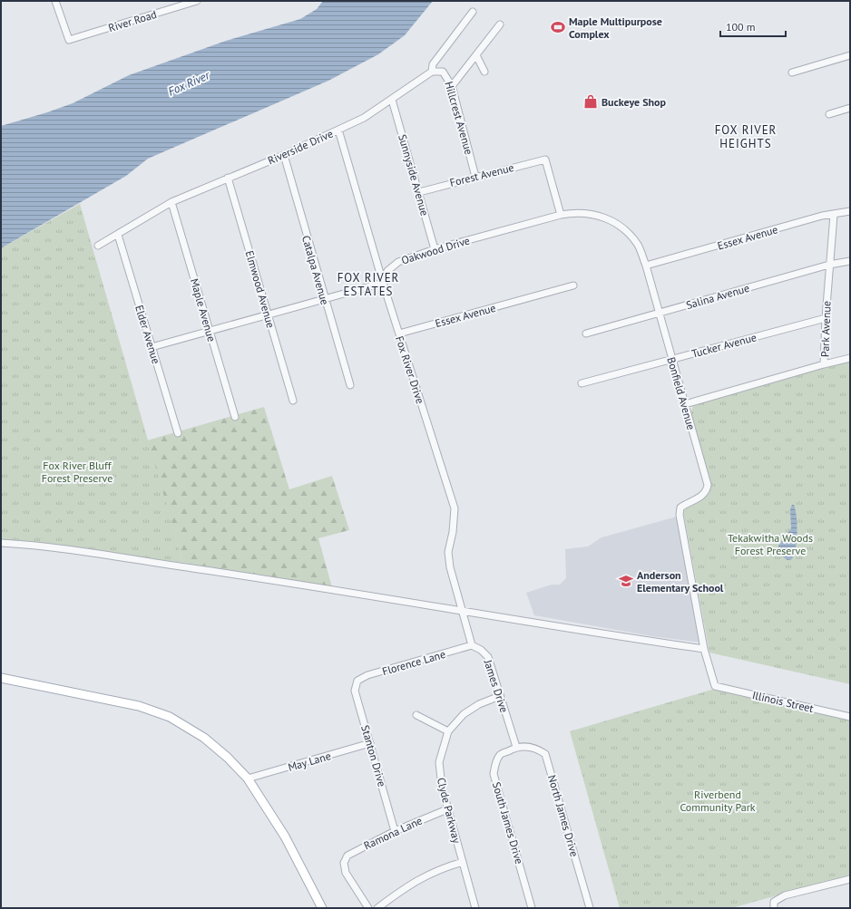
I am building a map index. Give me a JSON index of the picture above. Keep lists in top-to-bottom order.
{
  "streets": {
    "street": [
      "River Road",
      "Hillcrest Avenue",
      "Riverside Drive",
      "Sunnyside Avenue",
      "Forest Avenue",
      "Essex Avenue",
      "Oakwood Drive",
      "Catalpa Avenue",
      "Elmwood Avenue",
      "Salina Avenue",
      "Maple Avenue",
      "Park Avenue",
      "Elder Avenue",
      "Tucker Avenue",
      "Fox River Drive",
      "Bonfield Avenue",
      "Florence Lane",
      "James Drive",
      "Illinois Street",
      "Stanton Drive",
      "May Lane",
      "Clyde Parkway",
      "North James Drive",
      "South James Drive",
      "Ramona Lane"
    ]
  },
  "crossings": [
    ["Hillcrest Avenue", "Riverside Drive"],
    ["Hillcrest Avenue", "Forest Avenue"],
    ["Riverside Drive", "Sunnyside Avenue"],
    ["Riverside Drive", "Catalpa Avenue"],
    ["Riverside Drive", "Elmwood Avenue"],
    ["Riverside Drive", "Maple Avenue"],
    ["Riverside Drive", "Elder Avenue"],
    ["Riverside Drive", "Fox River Drive"],
    ["Sunnyside Avenue", "Forest Avenue"],
    ["Sunnyside Avenue", "Oakwood Drive"],
    ["Forest Avenue", "Oakwood Drive"],
    ["Essex Avenue", "Oakwood Drive"],
    ["Essex Avenue", "Park Avenue"],
    ["Essex Avenue", "Fox River Drive"],
    ["Essex Avenue", "Bonfield Avenue"],
    ["Oakwood Drive", "Fox River Drive"],
    ["Oakwood Drive", "Bonfield Avenue"],
    ["Salina Avenue", "Park Avenue"],
    ["Salina Avenue", "Bonfield Avenue"],
    ["Park Avenue", "Tucker Avenue"],
    ["Park Avenue", "Bonfield Avenue"],
    ["Tucker Avenue", "Bonfield Avenue"],
    ["Bonfield Avenue", "Illinois Street"],
    ["Florence Lane", "James Drive"],
    ["Florence Lane", "Stanton Drive"],
    ["James Drive", "Clyde Parkway"],
    ["James Drive", "North James Drive"],
    ["James Drive", "South James Drive"],
    ["Stanton Drive", "May Lane"],
    ["Stanton Drive", "Ramona Lane"],
    ["Clyde Parkway", "Ramona Lane"],
    ["North James Drive", "South James Drive"]
  ],
  "districts": ["FOX RIVER HEIGHTS", "FOX RIVER ESTATES"],
  "water": ["Fox River"],
  "parks": ["Fox River Bluff Forest Preserve", "Tekakwitha Woods Forest Preserve", "Riverbend Community Park"],
  "places": {
    "sports": ["Maple Multipurpose Complex"],
    "shop": ["Buckeye Shop"],
    "school or university": ["Anderson Elementary School"]
  },
  "scale_bar": "100 m"
}
